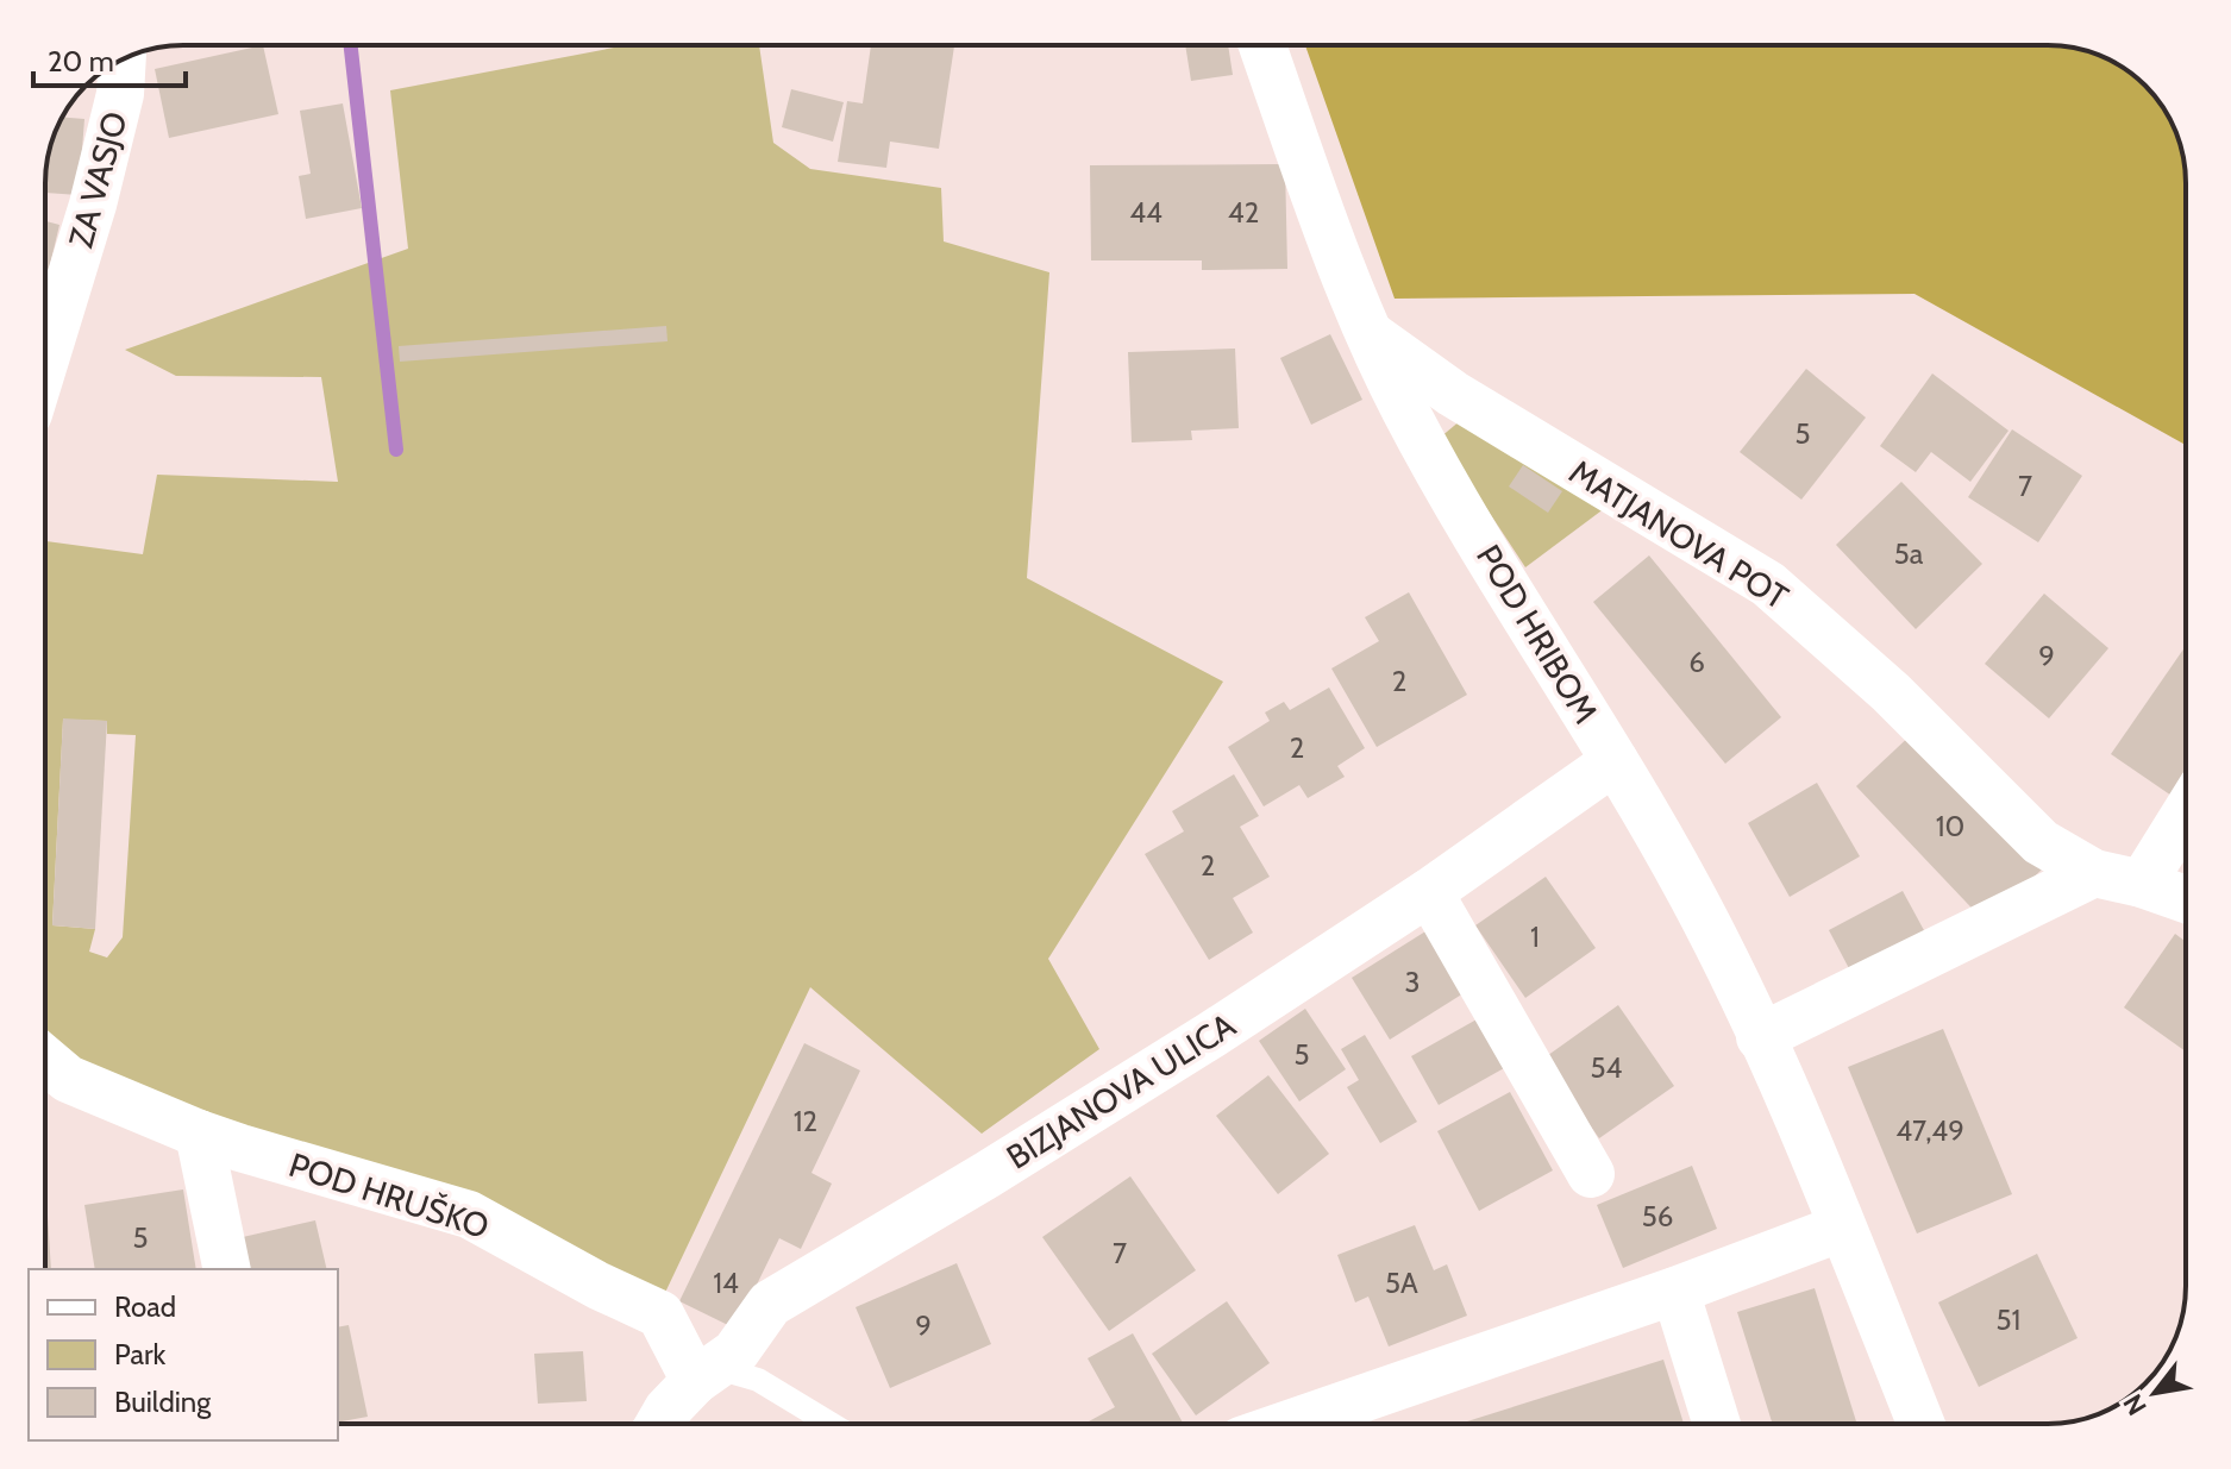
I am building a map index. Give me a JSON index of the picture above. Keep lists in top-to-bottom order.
{
  "streets": {
    "street": [
      "ZA VASJO",
      "MATJANOVA POT",
      "POD HRIBOM",
      "BIZJANOVA ULICA",
      "POD HRUŠKO"
    ]
  },
  "crossings": [
    ["MATJANOVA POT", "POD HRIBOM"],
    ["POD HRIBOM", "BIZJANOVA ULICA"],
    ["BIZJANOVA ULICA", "POD HRUŠKO"]
  ],
  "house_numbers": [
    "44",
    "42",
    "5",
    "7",
    "5a",
    "9",
    "6",
    "2",
    "2",
    "10",
    "2",
    "1",
    "3",
    "5",
    "54",
    "12",
    "47,49",
    "56",
    "5",
    "7",
    "14",
    "5A",
    "51",
    "9"
  ],
  "legend": ["Road", "Park", "Building"],
  "scale_bar": "20 m",
  "north": "bottom left"
}
